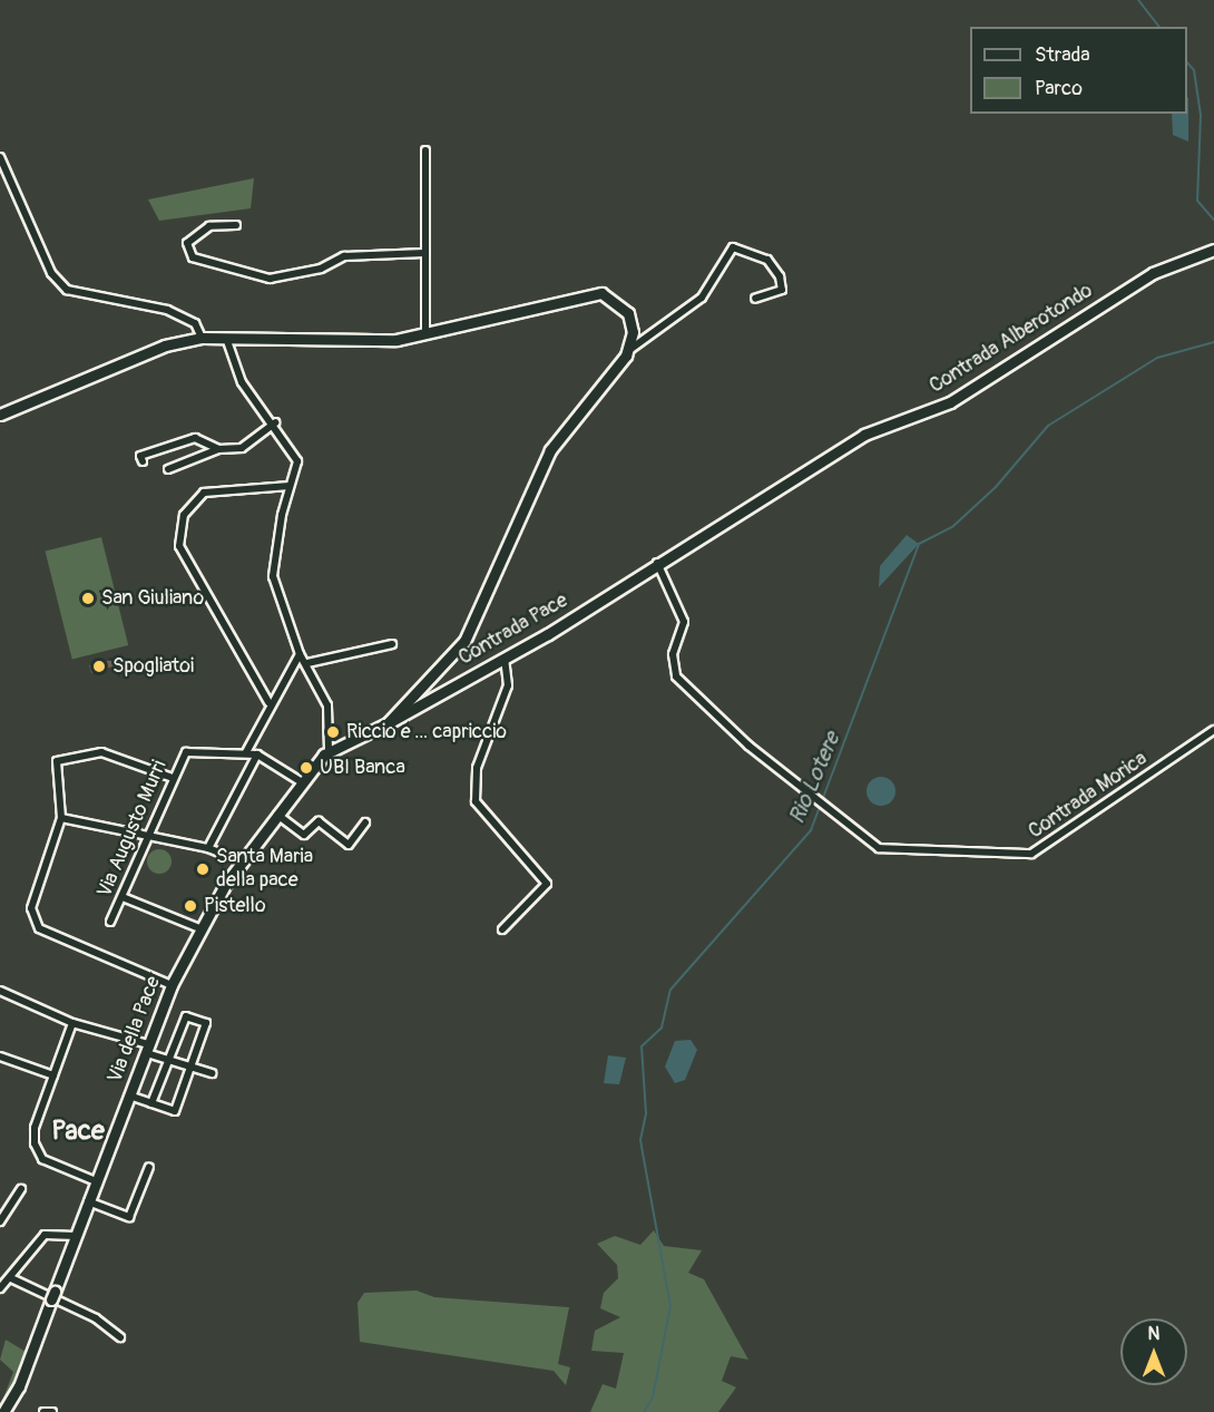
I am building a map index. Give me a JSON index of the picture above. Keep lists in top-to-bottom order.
{
  "streets": {
    "main road": ["Contrada Alberotondo", "Contrada Pace", "Via della Pace"],
    "street": ["Contrada Morica", "Via Augusto Murri"]
  },
  "crossings": [
    ["Contrada Alberotondo", "Contrada Pace"],
    ["Contrada Alberotondo", "Contrada Morica"],
    ["Contrada Pace", "Contrada Morica"],
    ["Contrada Pace", "Via della Pace"]
  ],
  "districts": ["Pace"],
  "water": ["Rio Lotere"],
  "places": [
    "San Giuliano",
    "Spogliatoi",
    "Riccio e ... capriccio",
    "UBI Banca",
    "Santa Maria della pace",
    "Pistello"
  ],
  "legend": ["Strada", "Parco"],
  "north": "top"
}
